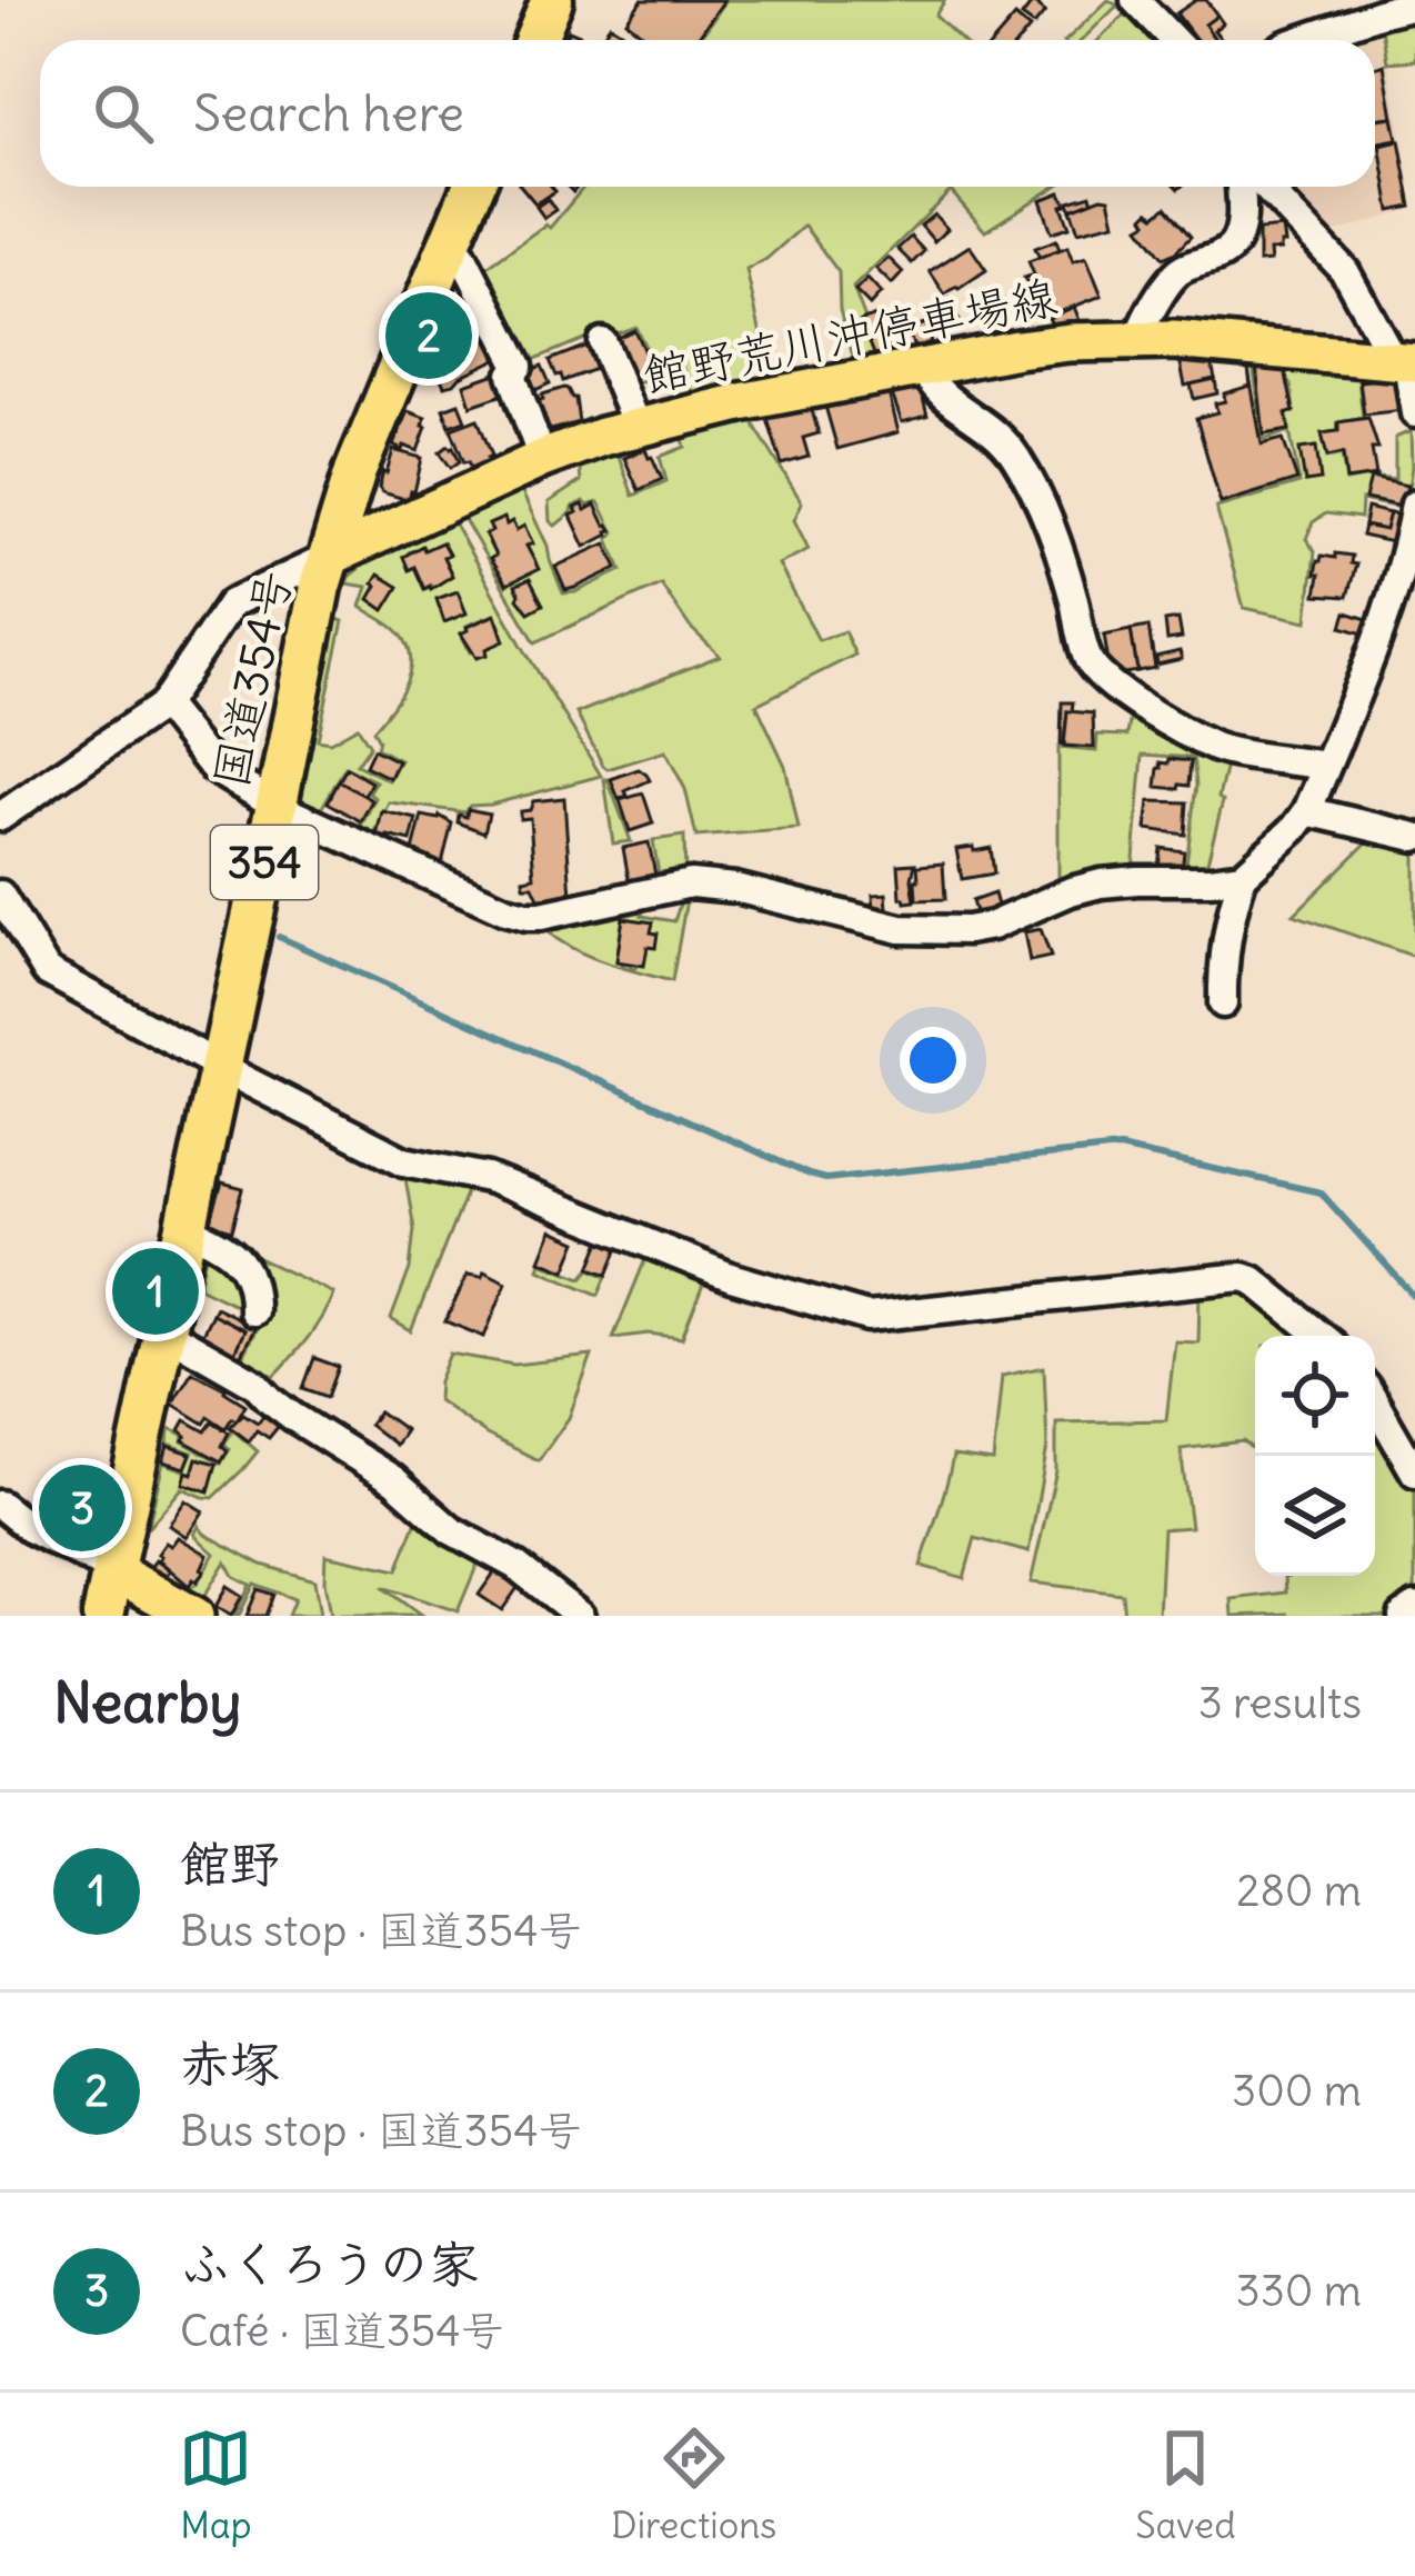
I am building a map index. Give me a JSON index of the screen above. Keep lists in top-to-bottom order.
{
  "streets": {
    "highway": ["国道354号", "354"],
    "main road": ["館野荒川沖停車場線"]
  },
  "crossings": [
    ["館野荒川沖停車場線", "国道354号"]
  ],
  "page": {
    "search": "Search here",
    "pins": ["2", "1", "3"],
    "heading": ["Nearby", "3 results"],
    "list": [
      {
        "mark": "1",
        "name": "館野",
        "note": "Bus stop · 国道354号",
        "value": "280 m"
      },
      {
        "mark": "2",
        "name": "赤塚",
        "note": "Bus stop · 国道354号",
        "value": "300 m"
      },
      {
        "mark": "3",
        "name": "ふくろうの家",
        "note": "Café · 国道354号",
        "value": "330 m"
      }
    ],
    "nav": ["Map", "Directions", "Saved"]
  }
}
